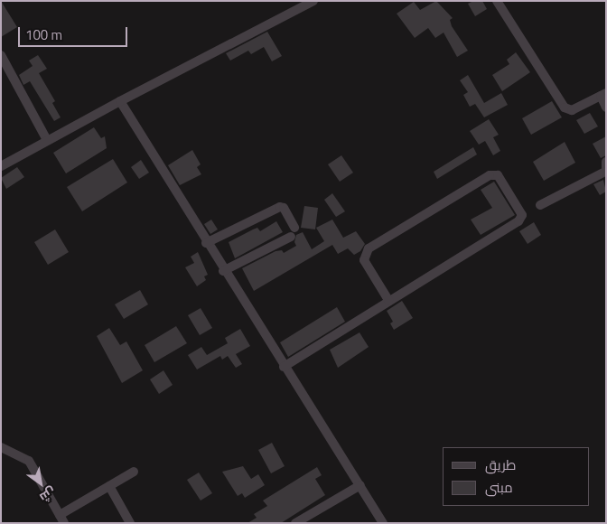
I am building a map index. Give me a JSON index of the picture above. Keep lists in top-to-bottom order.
{
  "legend": ["طريق", "مبنى"],
  "scale_bar": "100 m",
  "north": "bottom right"
}
